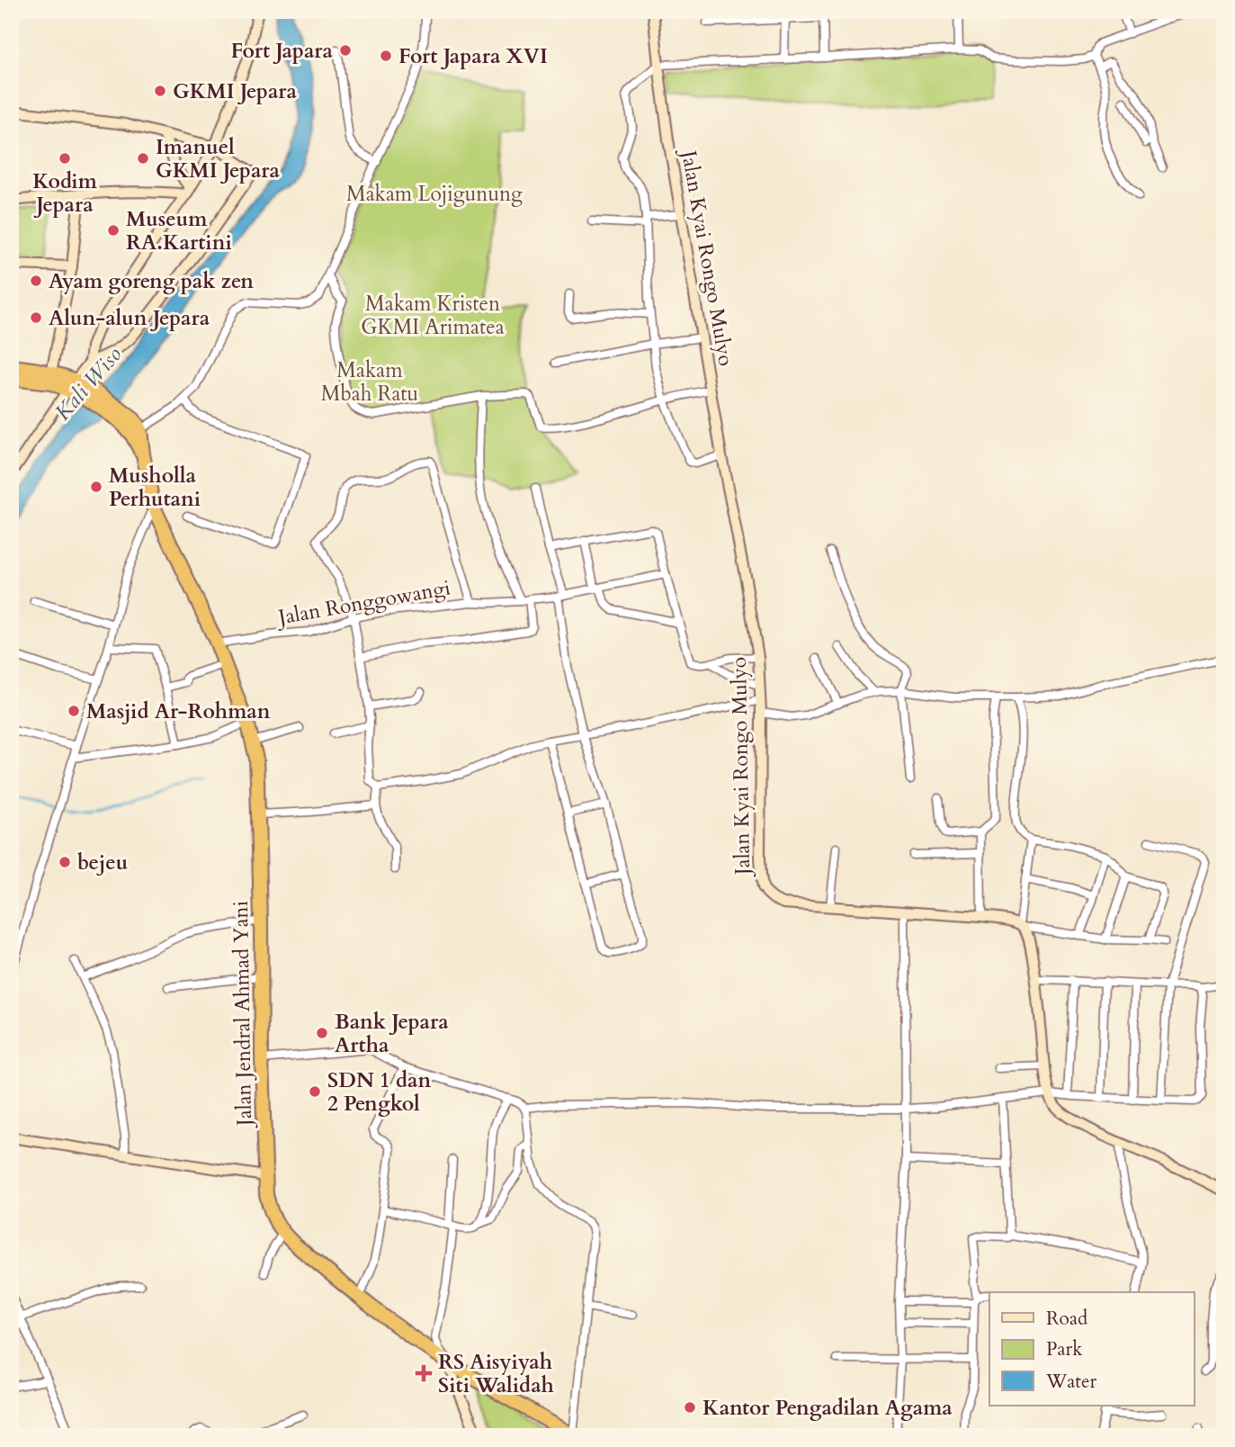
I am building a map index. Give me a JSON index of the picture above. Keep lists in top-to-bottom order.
{
  "streets": {
    "highway": ["Jalan Jendral Ahmad Yani"],
    "street": ["Jalan Kyai Rongo Mulyo", "Jalan Ronggowangi"]
  },
  "crossings": [
    ["Jalan Ronggowangi", "Jalan Jendral Ahmad Yani"]
  ],
  "water": ["Kali Wiso"],
  "parks": ["Makam Lojigunung", "Makam Kristen GKMI Arimatea", "Makam Mbah Ratu"],
  "places": {
    "other": [
      "Fort Japara",
      "Fort Japara XVI",
      "GKMI Jepara",
      "Kodim Jepara",
      "Imanuel GKMI Jepara",
      "Museum RA.Kartini",
      "Ayam goreng pak zen",
      "Alun-alun Jepara",
      "Musholla Perhutani",
      "Masjid Ar-Rohman",
      "bejeu",
      "Bank Jepara Artha",
      "SDN 1 dan 2 Pengkol",
      "Kantor Pengadilan Agama"
    ],
    "health": ["RS Aisyiyah Siti Walidah"]
  },
  "legend": ["Road", "Park", "Water"]
}
